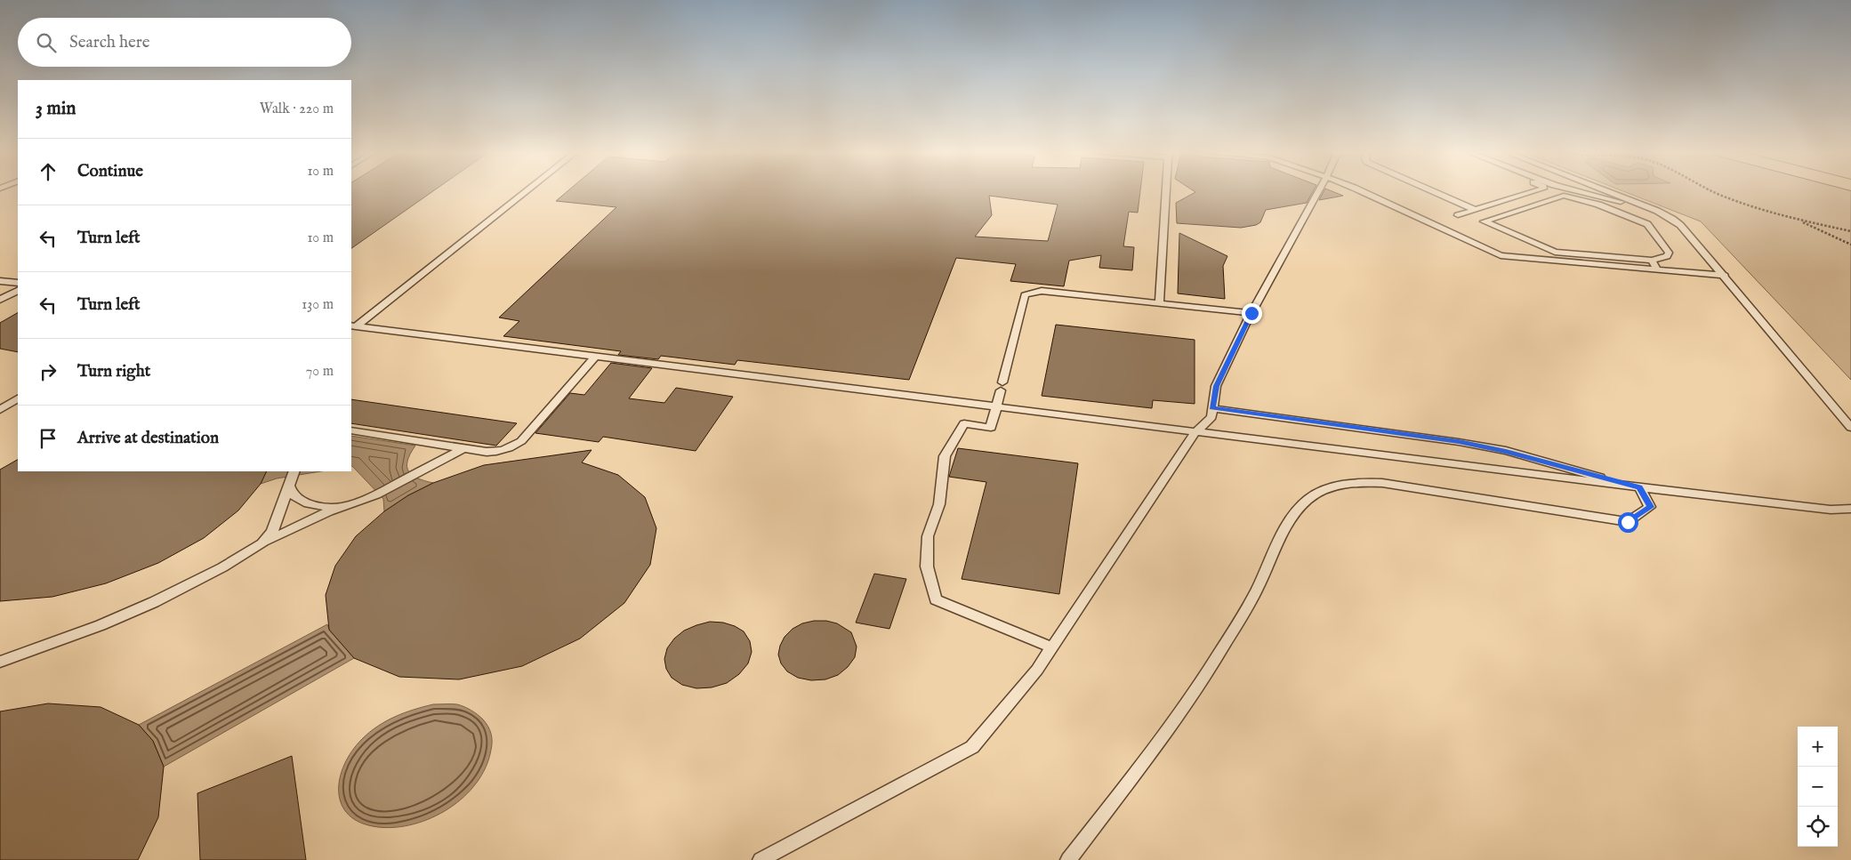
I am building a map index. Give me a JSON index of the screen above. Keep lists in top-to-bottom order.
{
  "page": {
    "search": "Search here",
    "heading": ["3 min", "Walk · 220 m"],
    "list": [
      ["Continue", "10 m"],
      ["Turn left", "10 m"],
      ["Turn left", "130 m"],
      ["Turn right", "70 m"],
      "Arrive at destination"
    ],
    "map_buttons": ["+", "−"]
  }
}
